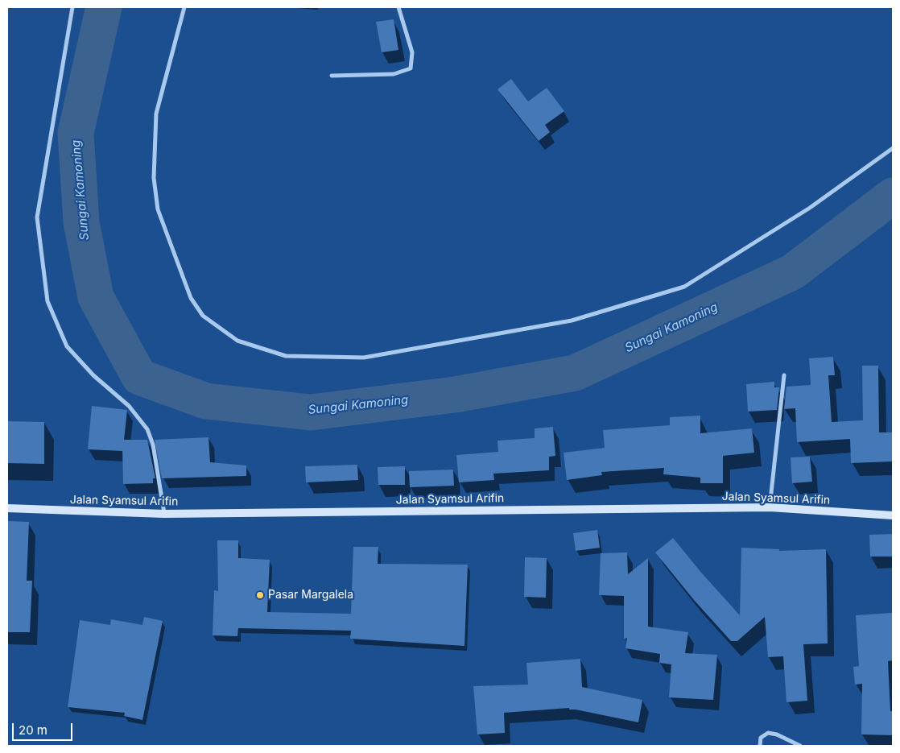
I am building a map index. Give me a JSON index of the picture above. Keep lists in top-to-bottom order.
{
  "streets": {
    "main road": ["Jalan Syamsul Arifin"]
  },
  "water": ["Sungai Kamoning"],
  "places": ["Pasar Margalela"],
  "scale_bar": "20 m"
}
